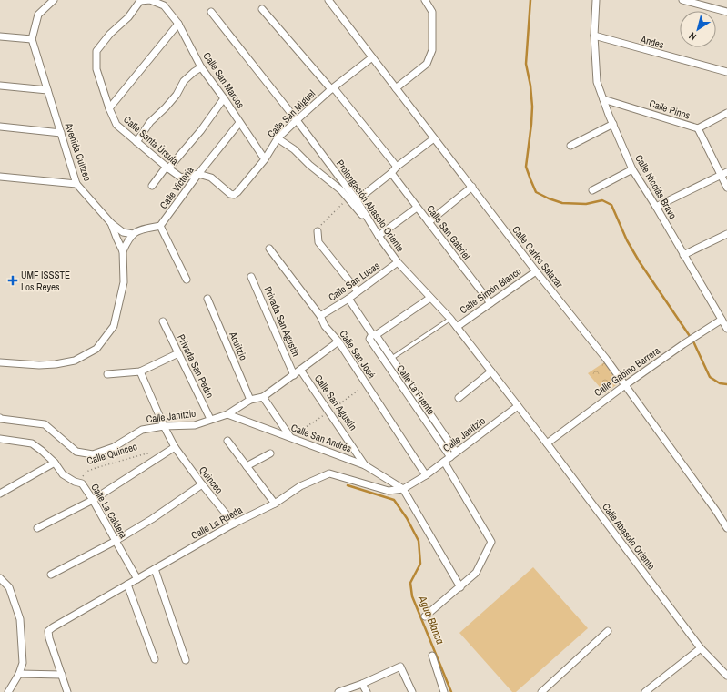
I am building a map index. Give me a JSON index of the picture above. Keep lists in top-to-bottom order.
{
  "streets": {
    "street": [
      "Andes",
      "Calle San Marcos",
      "Calle Pinos",
      "Calle San Miguel",
      "Calle Santa Úrsula",
      "Avenida Cuitzeo",
      "Calle Nicolás Bravo",
      "Calle Victoria",
      "Prolongación Abasolo Oriente",
      "Calle San Gabriel",
      "Calle Carlos Salazar",
      "Calle San Lucas",
      "Calle Simón Blanco",
      "Privada San Agustín",
      "Acuitzio",
      "Calle San José",
      "Privada San Pedro",
      "Calle Gabino Barrera",
      "Calle La Fuente",
      "Calle San Agustín",
      "Calle Janitzio",
      "Calle San Andrés",
      "Quinceo",
      "Calle La Caldera",
      "Calle La Rueda",
      "Calle Abasolo Oriente"
    ],
    "path": ["Calle Quinceo"]
  },
  "crossings": [
    ["Andes", "Calle Nicolás Bravo"],
    ["Calle San Marcos", "Calle San Miguel"],
    ["Calle San Marcos", "Calle Santa Úrsula"],
    ["Calle San Marcos", "Calle Victoria"],
    ["Calle Pinos", "Calle Nicolás Bravo"],
    ["Calle San Miguel", "Calle Santa Úrsula"],
    ["Calle San Miguel", "Calle Victoria"],
    ["Calle San Miguel", "Prolongación Abasolo Oriente"],
    ["Calle San Miguel", "Calle Carlos Salazar"],
    ["Calle Santa Úrsula", "Calle Victoria"],
    ["Calle Nicolás Bravo", "Calle Gabino Barrera"],
    ["Prolongación Abasolo Oriente", "Calle San Lucas"],
    ["Prolongación Abasolo Oriente", "Calle Simón Blanco"],
    ["Prolongación Abasolo Oriente", "Calle Janitzio"],
    ["Prolongación Abasolo Oriente", "Calle Abasolo Oriente"],
    ["Calle San Gabriel", "Calle Simón Blanco"],
    ["Calle Carlos Salazar", "Calle Simón Blanco"],
    ["Calle Carlos Salazar", "Calle Gabino Barrera"],
    ["Calle San Lucas", "Calle San José"],
    ["Calle San Lucas", "Calle La Fuente"],
    ["Privada San Agustín", "Calle Janitzio"],
    ["Acuitzio", "Calle Janitzio"],
    ["Calle San José", "Calle Janitzio"],
    ["Privada San Pedro", "Calle Janitzio"],
    ["Calle Gabino Barrera", "Calle Abasolo Oriente"],
    ["Calle La Fuente", "Calle Janitzio"],
    ["Calle San Agustín", "Calle Janitzio"],
    ["Calle San Agustín", "Calle San Andrés"],
    ["Calle Janitzio", "Calle San Andrés"],
    ["Calle Janitzio", "Quinceo"],
    ["Calle Janitzio", "Calle La Rueda"],
    ["Calle Janitzio", "Calle Abasolo Oriente"],
    ["Calle San Andrés", "Calle La Rueda"],
    ["Calle Quinceo", "Calle La Caldera"],
    ["Quinceo", "Calle La Rueda"],
    ["Calle La Caldera", "Calle La Rueda"]
  ],
  "water": ["Agua Blanca"],
  "places": {
    "health": ["UMF ISSSTE Los Reyes"]
  },
  "north": "bottom left"
}
